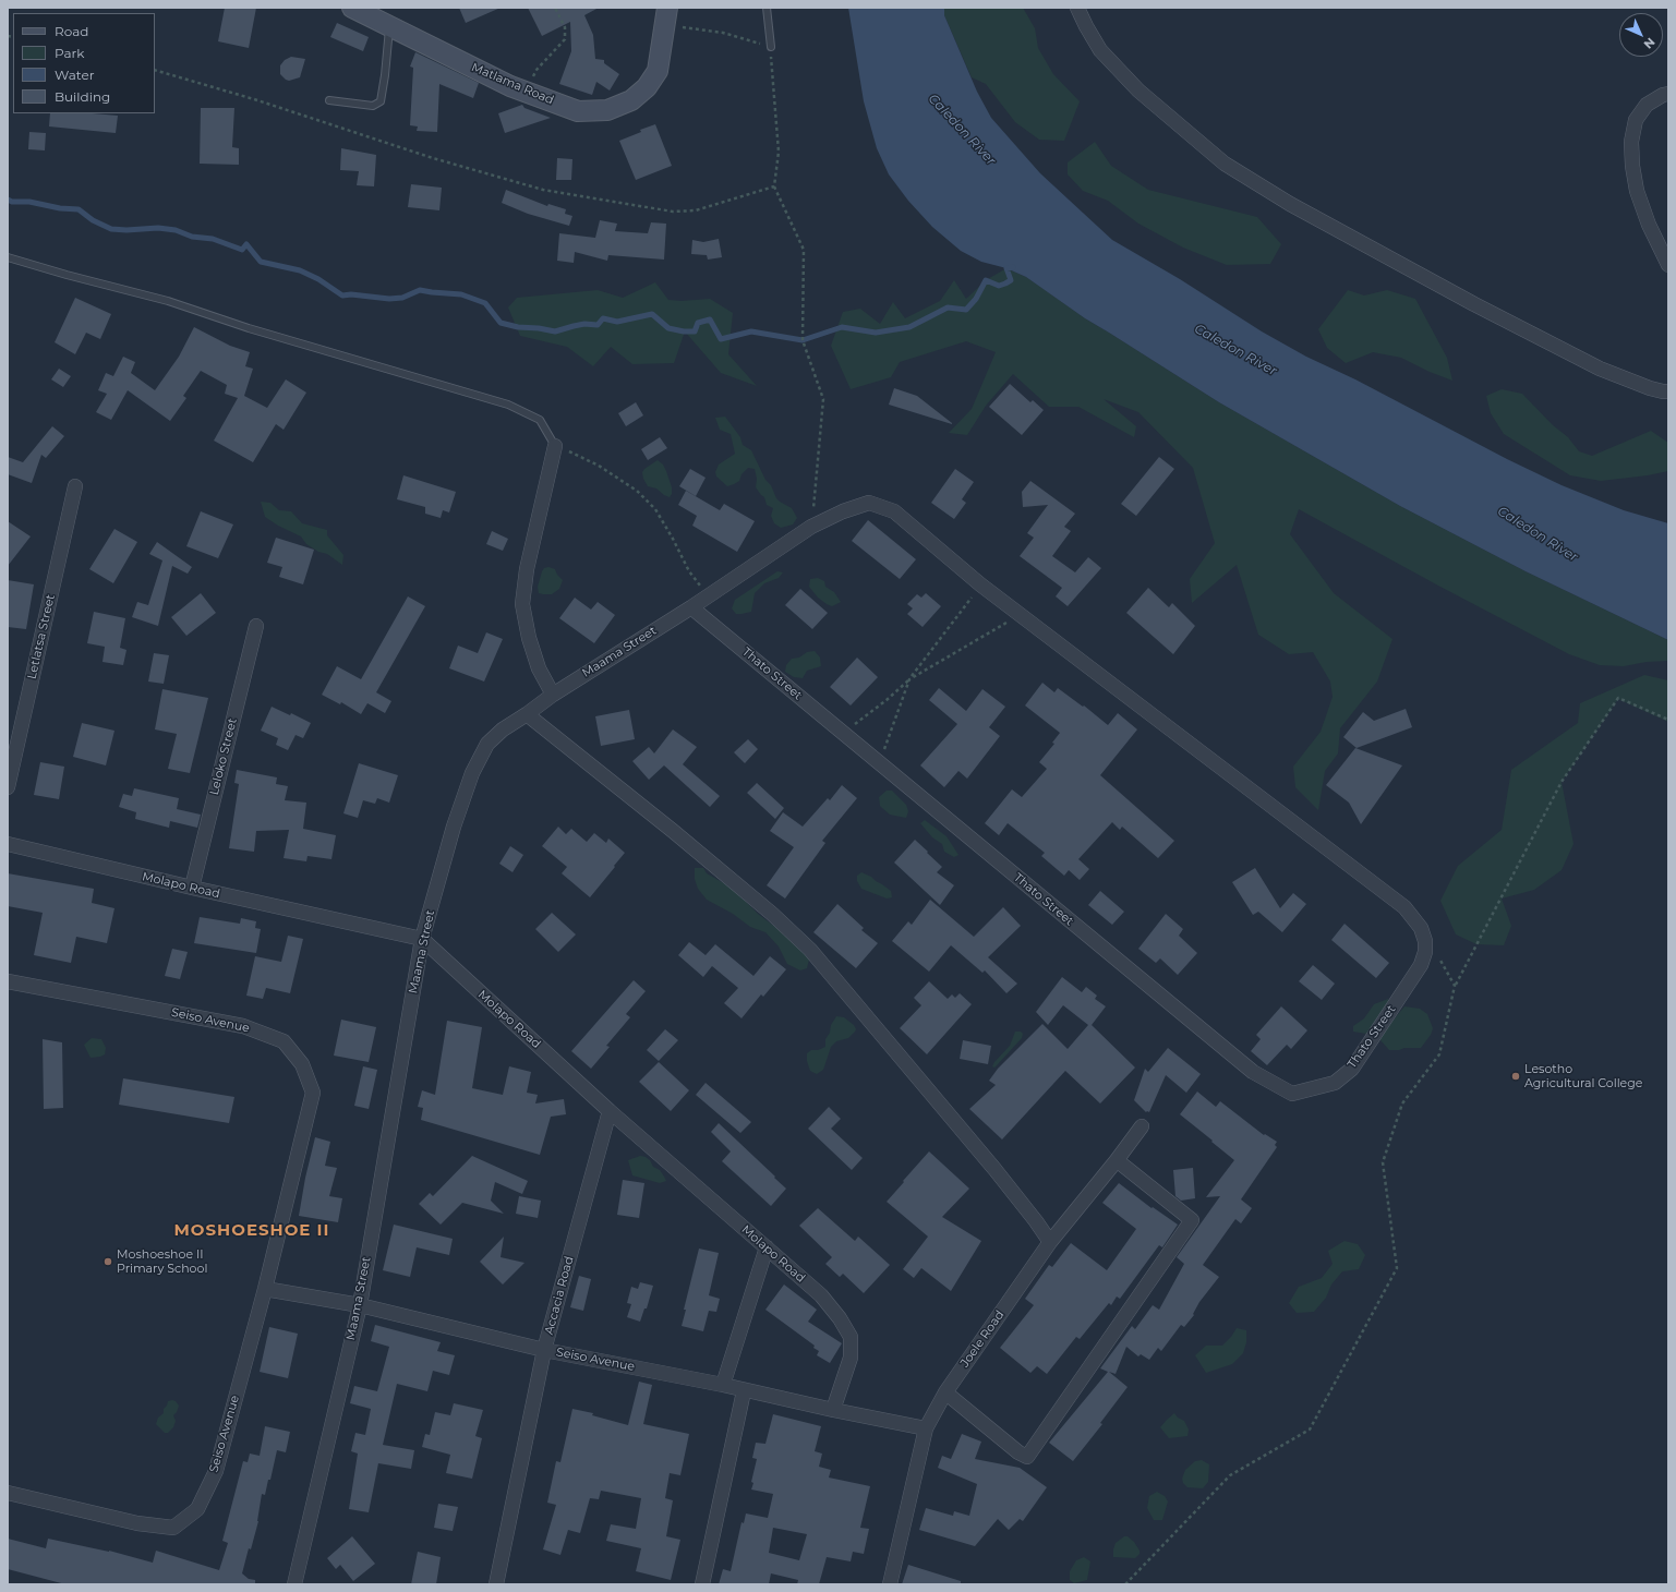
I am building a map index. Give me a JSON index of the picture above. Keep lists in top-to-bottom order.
{
  "streets": {
    "street": [
      "Matlama Road",
      "Letlatsa Street",
      "Maama Street",
      "Thato Street",
      "Leloko Street",
      "Molapo Road",
      "Seiso Avenue",
      "Accacia Road",
      "Joele Road"
    ]
  },
  "crossings": [
    ["Maama Street", "Thato Street"],
    ["Maama Street", "Molapo Road"],
    ["Maama Street", "Seiso Avenue"],
    ["Leloko Street", "Molapo Road"],
    ["Molapo Road", "Seiso Avenue"],
    ["Molapo Road", "Accacia Road"],
    ["Seiso Avenue", "Accacia Road"],
    ["Seiso Avenue", "Joele Road"]
  ],
  "districts": ["MOSHOESHOE II"],
  "water": ["Caledon River"],
  "places": ["Lesotho Agricultural College", "Moshoeshoe II Primary School"],
  "legend": [
    "Road",
    "Park",
    "Water",
    "Building"
  ],
  "north": "bottom right"
}
